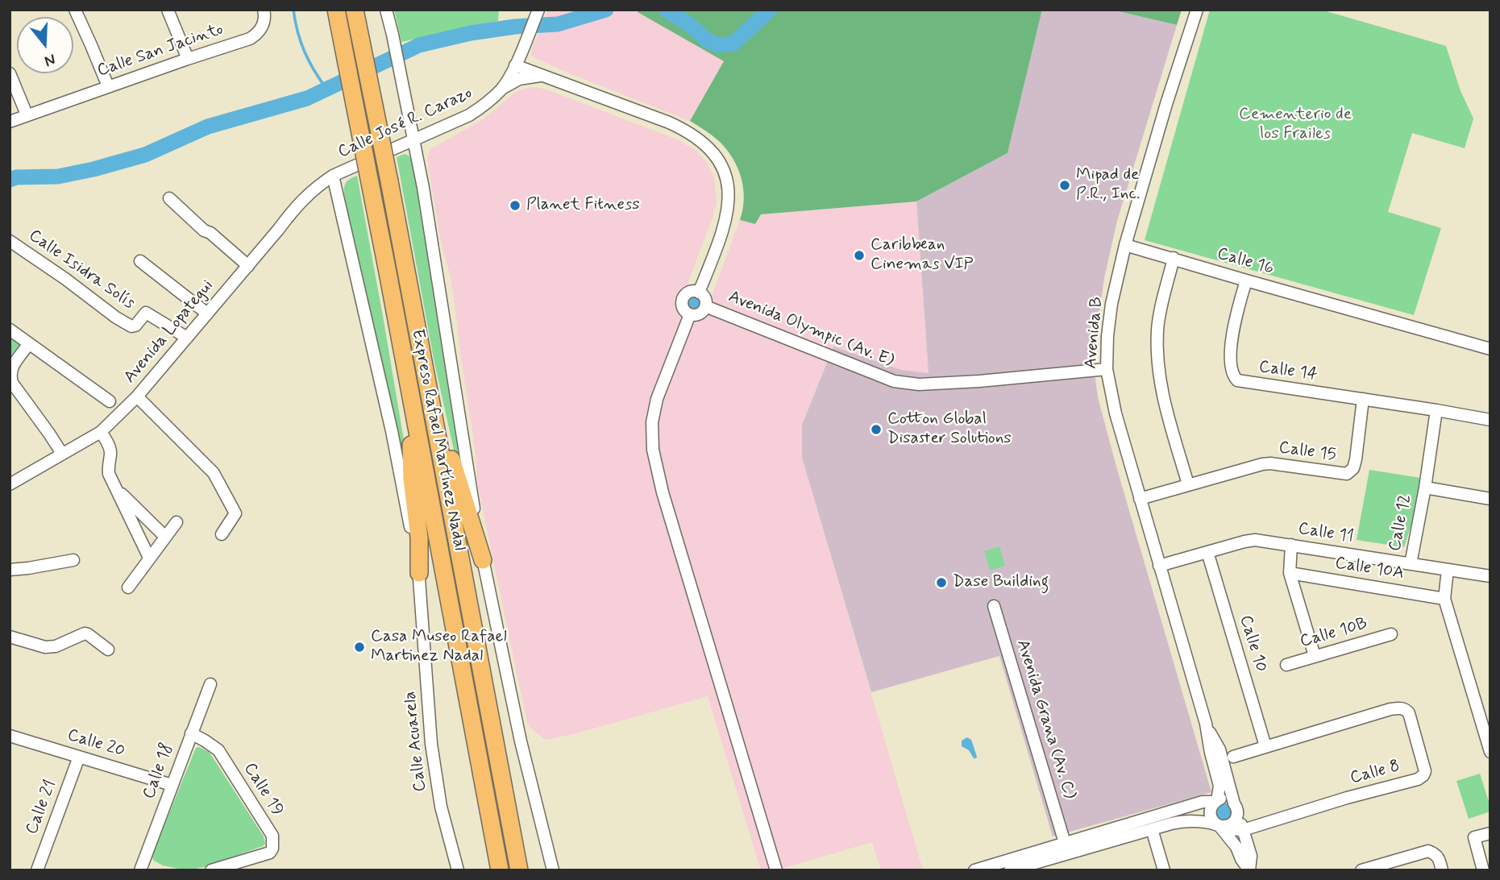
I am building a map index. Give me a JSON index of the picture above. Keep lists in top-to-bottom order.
{
  "streets": {
    "highway": ["Expreso Rafael Martínez Nadal"],
    "street": [
      "Calle San Jacinto",
      "Calle José R. Carazo",
      "Calle 16",
      "Calle Isidra Solís",
      "Avenida Olympic (Av. E)",
      "Avenida Lopategui",
      "Avenida B",
      "Calle 14",
      "Calle 15",
      "Calle 12",
      "Calle 11",
      "Calle 10A",
      "Calle 10B",
      "Calle 10",
      "Avenida Grana (Av. C)",
      "Calle Acuarela",
      "Calle 20",
      "Calle 18",
      "Calle 8",
      "Calle 19",
      "Calle 21"
    ]
  },
  "crossings": [
    ["Calle José R. Carazo", "Avenida Lopategui"],
    ["Calle José R. Carazo", "Calle Acuarela"],
    ["Calle 16", "Avenida B"],
    ["Calle 16", "Calle 14"],
    ["Calle Isidra Solís", "Avenida Lopategui"],
    ["Avenida Olympic (Av. E)", "Avenida B"],
    ["Avenida Lopategui", "Calle Acuarela"],
    ["Avenida B", "Calle 15"],
    ["Avenida B", "Calle 11"],
    ["Avenida B", "Calle 8"],
    ["Calle 14", "Calle 15"],
    ["Calle 12", "Calle 11"],
    ["Calle 11", "Calle 10"],
    ["Calle 10", "Calle 8"],
    ["Calle 20", "Calle 18"],
    ["Calle 20", "Calle 21"],
    ["Calle 18", "Calle 19"]
  ],
  "parks": ["Cementerio de los Frailes"],
  "places": [
    "Mipad de P.R., Inc.",
    "Planet Fitness",
    "Caribbean Cinemas VIP",
    "Cotton Global Disaster Solutions",
    "Dase Building",
    "Casa Museo Rafael Martinez Nadal"
  ],
  "north": "bottom"
}
